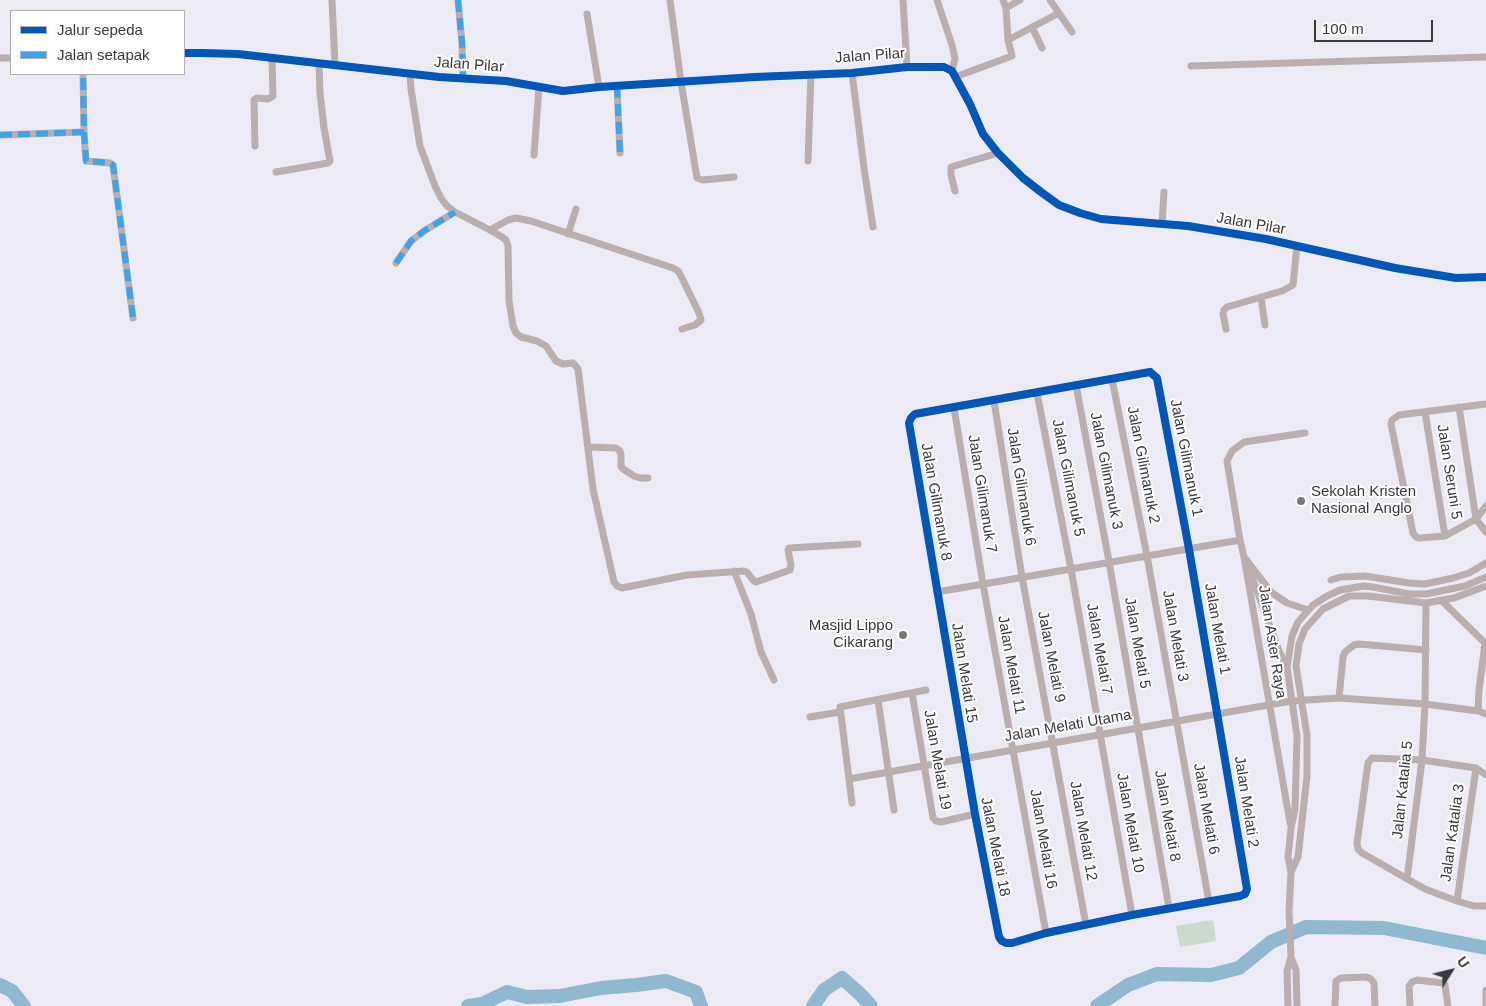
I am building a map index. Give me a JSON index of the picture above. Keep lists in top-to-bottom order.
{
  "streets": {
    "street": [
      "Jalan Pilar",
      "Jalan Gilimanuk 1",
      "Jalan Gilimanuk 2",
      "Jalan Gilimanuk 3",
      "Jalan Seruni 5",
      "Jalan Gilimanuk 5",
      "Jalan Gilimanuk 6",
      "Jalan Gilimanuk 7",
      "Jalan Gilimanuk 8",
      "Jalan Melati 1",
      "Jalan Melati 3",
      "Jalan Aster Raya",
      "Jalan Melati 5",
      "Jalan Melati 7",
      "Jalan Melati 9",
      "Jalan Melati 11",
      "Jalan Melati 15",
      "Jalan Melati Utama",
      "Jalan Melati 19",
      "Jalan Katalia 5",
      "Jalan Melati 2",
      "Jalan Melati 6",
      "Jalan Melati 8",
      "Jalan Melati 10",
      "Jalan Melati 12",
      "Jalan Katalia 3",
      "Jalan Melati 16",
      "Jalan Melati 18"
    ]
  },
  "crossings": [
    ["Jalan Gilimanuk 1", "Jalan Gilimanuk 2"],
    ["Jalan Gilimanuk 1", "Jalan Melati 1"],
    ["Jalan Gilimanuk 2", "Jalan Melati 3"],
    ["Jalan Gilimanuk 3", "Jalan Melati 5"],
    ["Jalan Gilimanuk 5", "Jalan Melati 7"],
    ["Jalan Gilimanuk 6", "Jalan Melati 9"],
    ["Jalan Gilimanuk 7", "Jalan Gilimanuk 8"],
    ["Jalan Gilimanuk 7", "Jalan Melati 11"],
    ["Jalan Gilimanuk 8", "Jalan Melati 15"],
    ["Jalan Melati 1", "Jalan Melati Utama"],
    ["Jalan Melati 1", "Jalan Melati 2"],
    ["Jalan Melati 3", "Jalan Melati Utama"],
    ["Jalan Melati 3", "Jalan Melati 6"],
    ["Jalan Aster Raya", "Jalan Melati Utama"],
    ["Jalan Aster Raya", "Jalan Katalia 5"],
    ["Jalan Melati 5", "Jalan Melati Utama"],
    ["Jalan Melati 5", "Jalan Melati 8"],
    ["Jalan Melati 7", "Jalan Melati Utama"],
    ["Jalan Melati 7", "Jalan Melati 10"],
    ["Jalan Melati 9", "Jalan Melati Utama"],
    ["Jalan Melati 9", "Jalan Melati 12"],
    ["Jalan Melati 11", "Jalan Melati Utama"],
    ["Jalan Melati 11", "Jalan Melati 16"],
    ["Jalan Melati 15", "Jalan Melati Utama"],
    ["Jalan Melati 15", "Jalan Melati 18"],
    ["Jalan Melati Utama", "Jalan Melati 19"],
    ["Jalan Melati Utama", "Jalan Katalia 5"],
    ["Jalan Melati Utama", "Jalan Melati 2"],
    ["Jalan Melati Utama", "Jalan Melati 6"],
    ["Jalan Melati Utama", "Jalan Melati 8"],
    ["Jalan Melati Utama", "Jalan Melati 10"],
    ["Jalan Melati Utama", "Jalan Melati 12"],
    ["Jalan Melati Utama", "Jalan Melati 16"],
    ["Jalan Melati Utama", "Jalan Melati 18"],
    ["Jalan Melati 19", "Jalan Melati 18"],
    ["Jalan Melati 2", "Jalan Melati 6"],
    ["Jalan Melati 16", "Jalan Melati 18"]
  ],
  "places": ["Sekolah Kristen Nasional Anglo", "Masjid Lippo Cikarang"],
  "legend": ["Jalur sepeda", "Jalan setapak"],
  "scale_bar": "100 m",
  "north": "top right"
}
